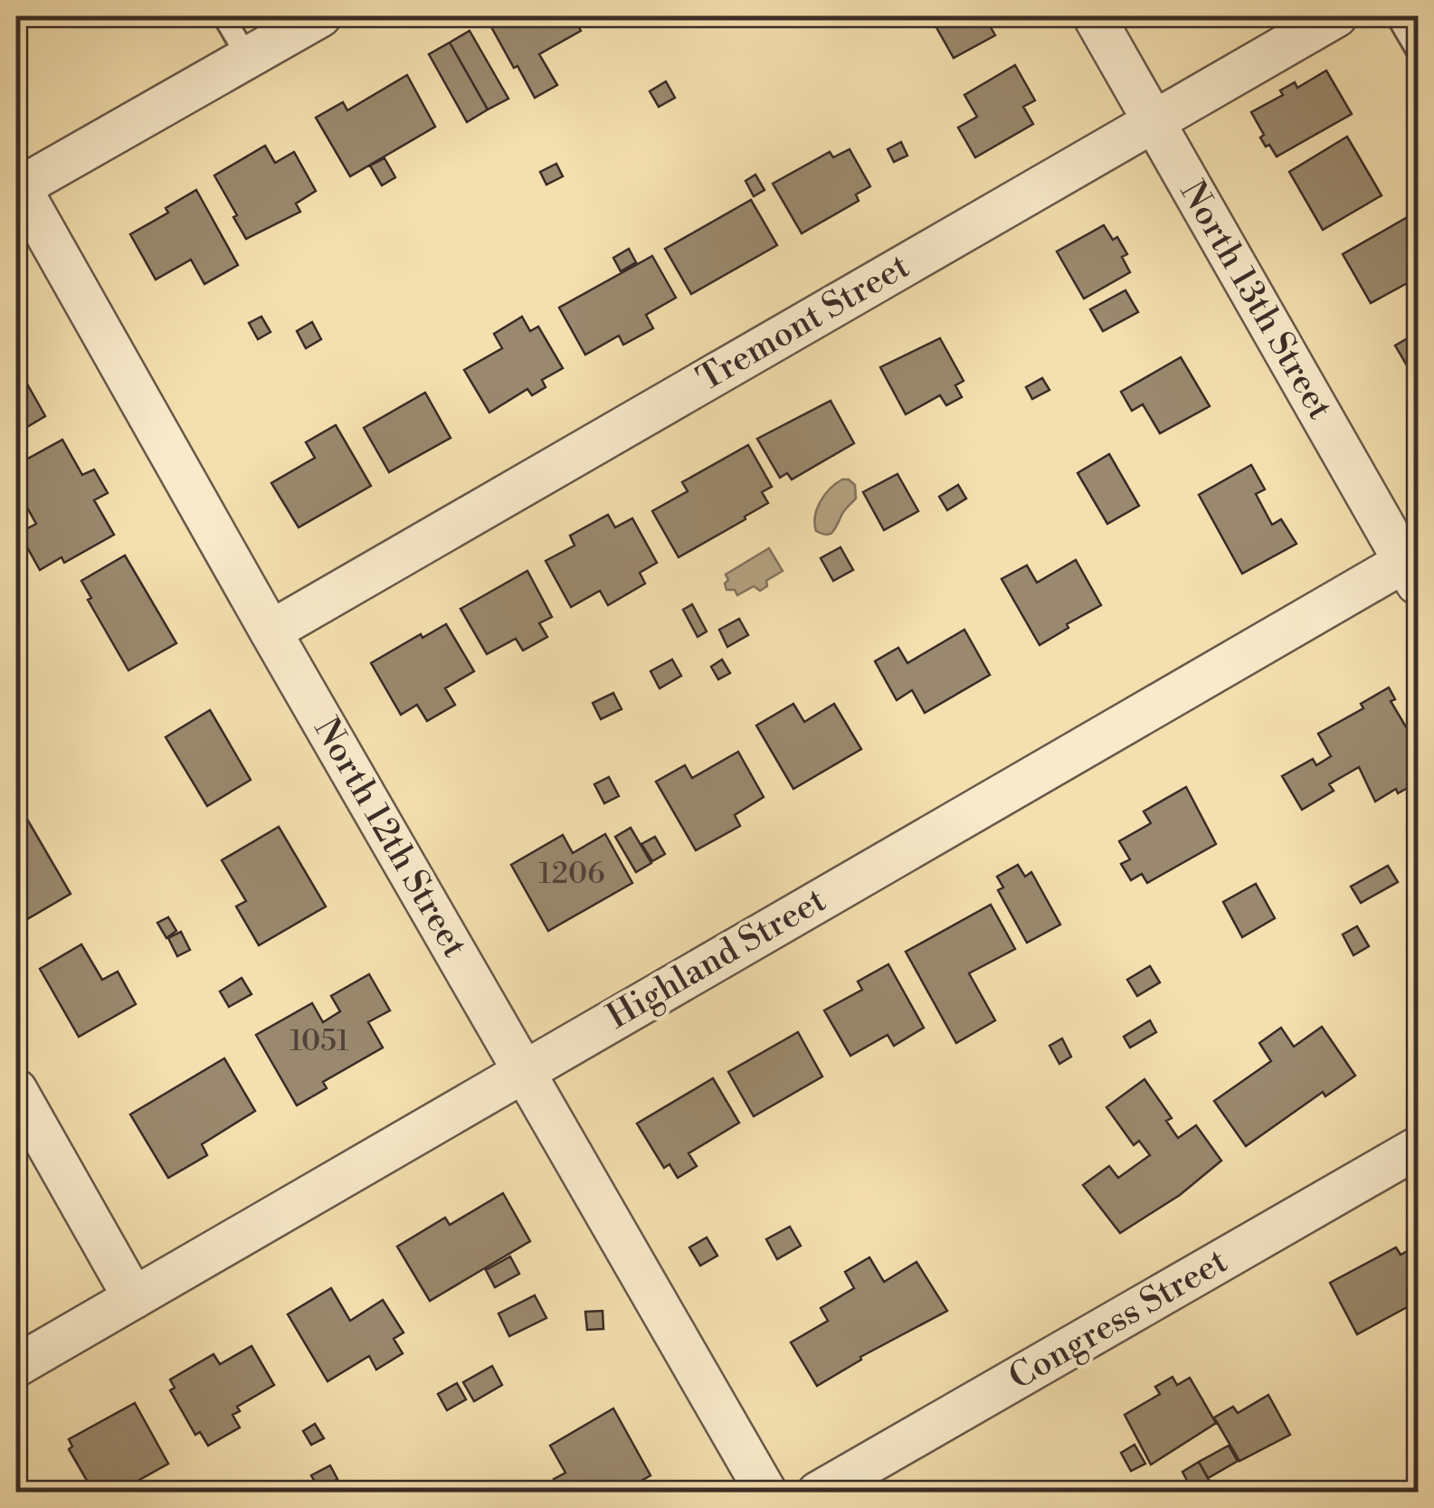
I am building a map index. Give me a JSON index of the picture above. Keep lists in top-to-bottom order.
{
  "streets": {
    "street": [
      "North 13th Street",
      "Tremont Street",
      "North 12th Street",
      "Highland Street",
      "Congress Street"
    ]
  },
  "crossings": [
    ["North 13th Street", "Tremont Street"],
    ["North 13th Street", "Highland Street"],
    ["Tremont Street", "North 12th Street"],
    ["North 12th Street", "Highland Street"]
  ],
  "house_numbers": ["1206", "1051"]
}
